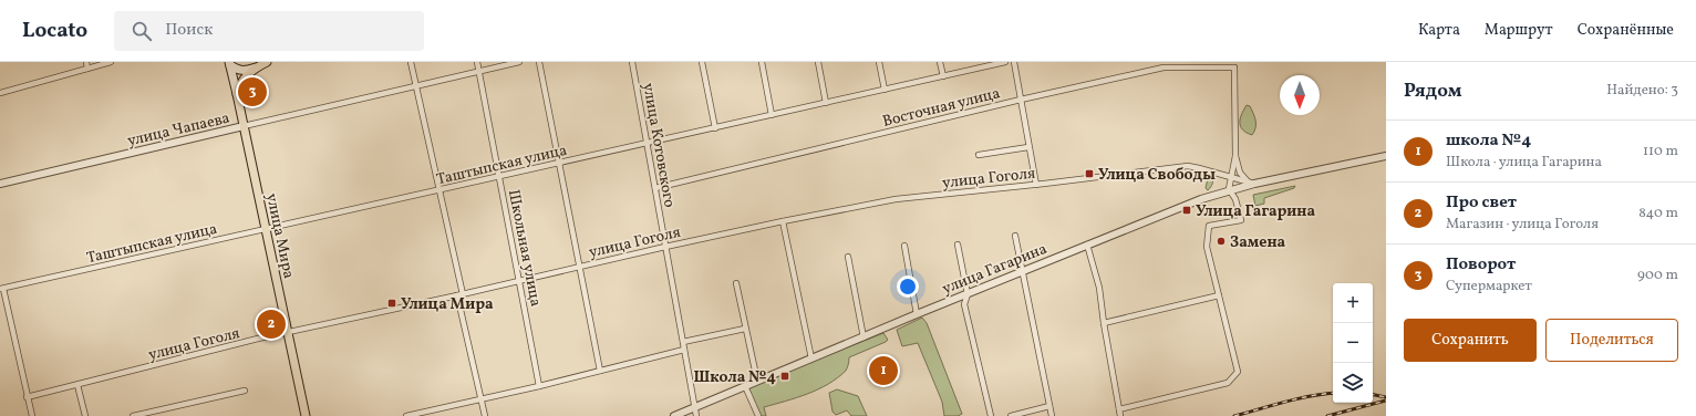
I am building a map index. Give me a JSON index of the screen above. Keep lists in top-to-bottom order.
{
  "streets": {
    "main road": ["улица Мира"],
    "street": [
      "Восточная улица",
      "улица Чапаева",
      "улица Котовского",
      "Таштыпская улица",
      "улица Гоголя",
      "Школьная улица",
      "улица Гагарина"
    ]
  },
  "crossings": [
    ["Восточная улица", "улица Котовского"],
    ["улица Чапаева", "улица Мира"],
    ["улица Чапаева", "Школьная улица"],
    ["улица Котовского", "Таштыпская улица"],
    ["улица Котовского", "улица Гоголя"],
    ["улица Котовского", "улица Гагарина"],
    ["Таштыпская улица", "улица Мира"],
    ["Таштыпская улица", "Школьная улица"],
    ["улица Гоголя", "улица Мира"],
    ["улица Гоголя", "Школьная улица"],
    ["улица Гоголя", "улица Гагарина"]
  ],
  "places": {
    "transit": [
      "Улица Свободы",
      "Улица Гагарина",
      "Улица Мира",
      "Школа №4"
    ],
    "other": ["Замена"]
  },
  "north": "bottom",
  "page": {
    "header": "Locato",
    "search": "Поиск",
    "nav": ["Карта", "Маршрут", "Сохранённые"],
    "heading": ["Рядом", "Найдено: 3"],
    "pins": ["3", "2", "1"],
    "list": [
      {
        "mark": "1",
        "name": "школа №4",
        "note": "Школа · улица Гагарина",
        "value": "110 m"
      },
      {
        "mark": "2",
        "name": "Про свет",
        "note": "Магазин · улица Гоголя",
        "value": "840 m"
      },
      {
        "mark": "3",
        "name": "Поворот",
        "note": "Супермаркет",
        "value": "900 m"
      }
    ],
    "map_buttons": ["+", "−"],
    "buttons": ["Сохранить", "Поделиться"]
  }
}
